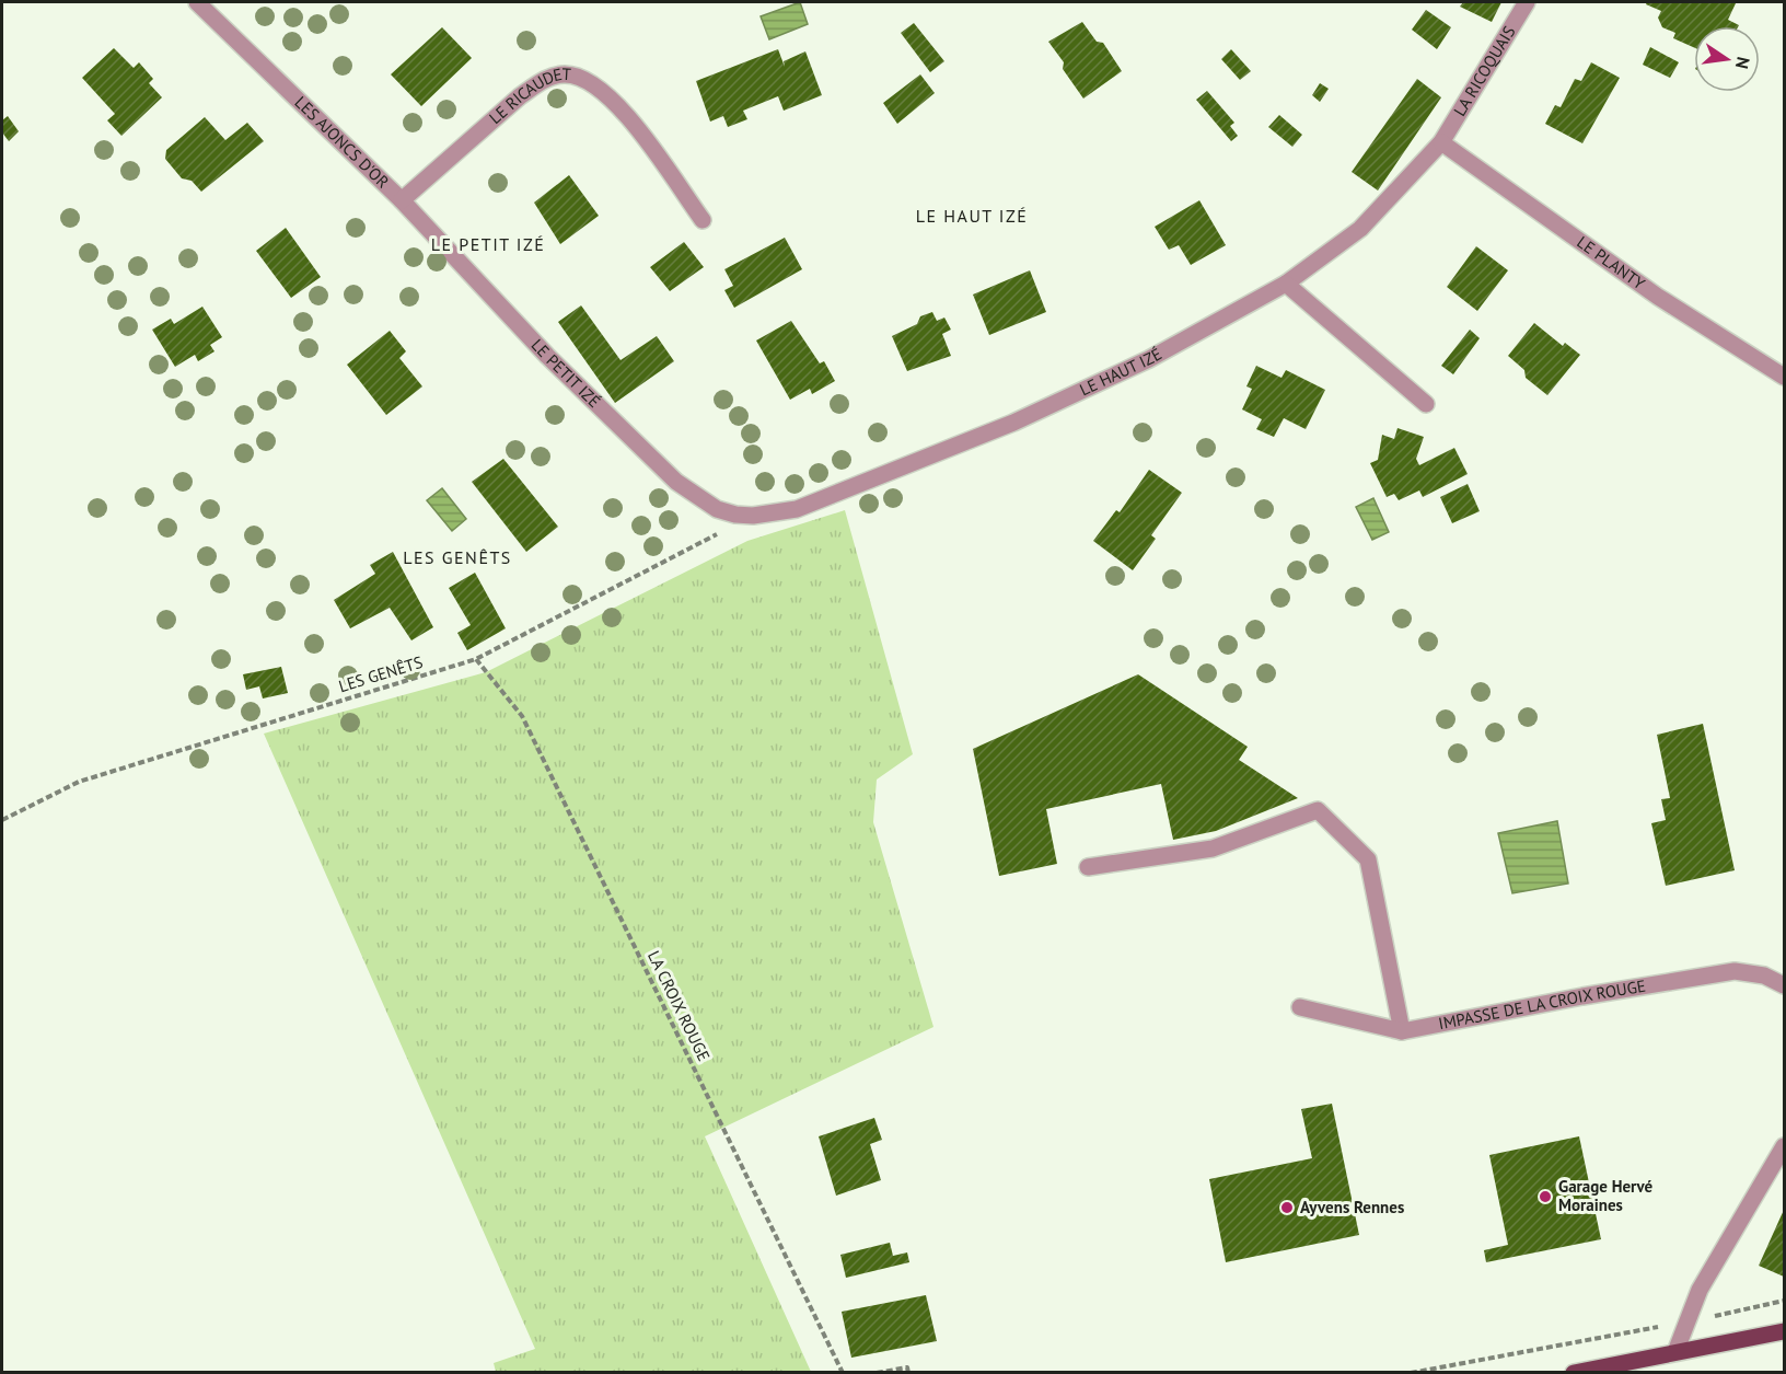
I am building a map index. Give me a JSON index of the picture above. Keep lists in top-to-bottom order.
{
  "streets": {
    "street": [
      "LA RICOQUAIS",
      "LE RICAUDET",
      "LES AJONCS D'OR",
      "LE PLANTY",
      "LE HAUT IZÉ",
      "LE PETIT IZÉ",
      "IMPASSE DE LA CROIX ROUGE"
    ],
    "path": ["LES GENÊTS", "LA CROIX ROUGE"]
  },
  "crossings": [
    ["LA RICOQUAIS", "LE PLANTY"],
    ["LA RICOQUAIS", "LE HAUT IZÉ"],
    ["LE RICAUDET", "LES AJONCS D'OR"],
    ["LE RICAUDET", "LE PETIT IZÉ"],
    ["LES AJONCS D'OR", "LE PETIT IZÉ"],
    ["LE PLANTY", "LE HAUT IZÉ"],
    ["LE HAUT IZÉ", "LE PETIT IZÉ"],
    ["LE HAUT IZÉ", "LES GENÊTS"],
    ["LE PETIT IZÉ", "LES GENÊTS"],
    ["LES GENÊTS", "LA CROIX ROUGE"]
  ],
  "districts": ["LE HAUT IZÉ", "LE PETIT IZÉ", "LES GENÊTS"],
  "places": ["Garage Hervé Moraines", "Ayvens Rennes"],
  "north": "right"
}
